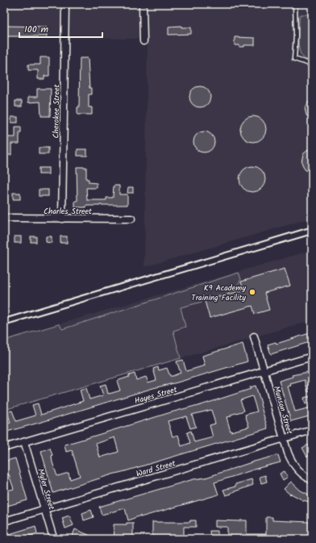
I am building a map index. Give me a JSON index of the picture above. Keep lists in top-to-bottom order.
{
  "streets": {
    "street": [
      "Cherokee Street",
      "Charles Street",
      "Hayes Street",
      "Munson Street",
      "Ward Street",
      "Myler Street"
    ]
  },
  "crossings": [
    ["Cherokee Street", "Charles Street"],
    ["Hayes Street", "Munson Street"],
    ["Hayes Street", "Myler Street"],
    ["Munson Street", "Ward Street"],
    ["Ward Street", "Myler Street"]
  ],
  "places": ["K9 Academy Training Facility"],
  "scale_bar": "100 m"
}
